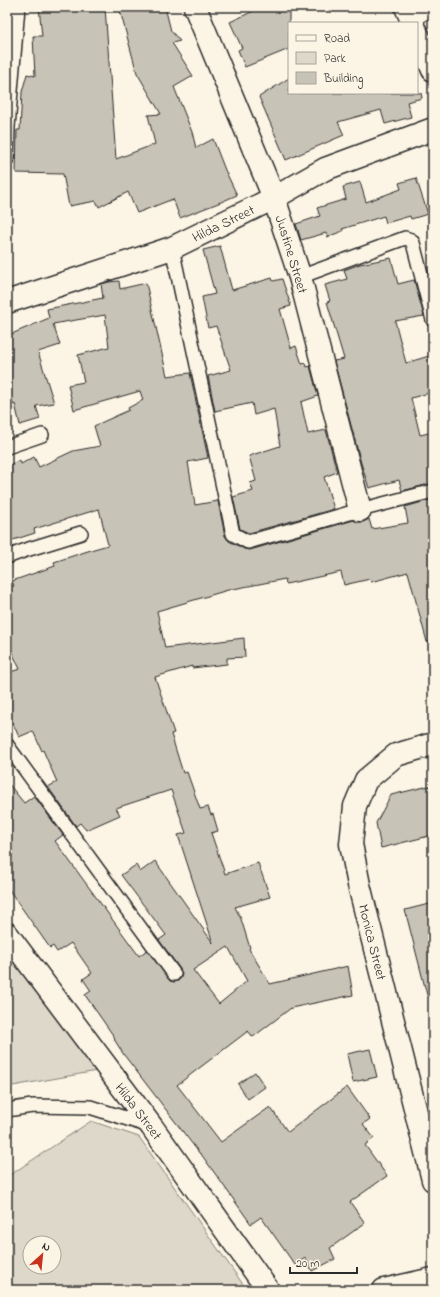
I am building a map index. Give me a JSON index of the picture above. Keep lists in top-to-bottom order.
{
  "streets": {
    "street": ["Hilda Street", "Justine Street", "Monica Street"]
  },
  "crossings": [
    ["Hilda Street", "Justine Street"]
  ],
  "legend": ["Road", "Park", "Building"],
  "scale_bar": "20 m",
  "north": "top right"
}
